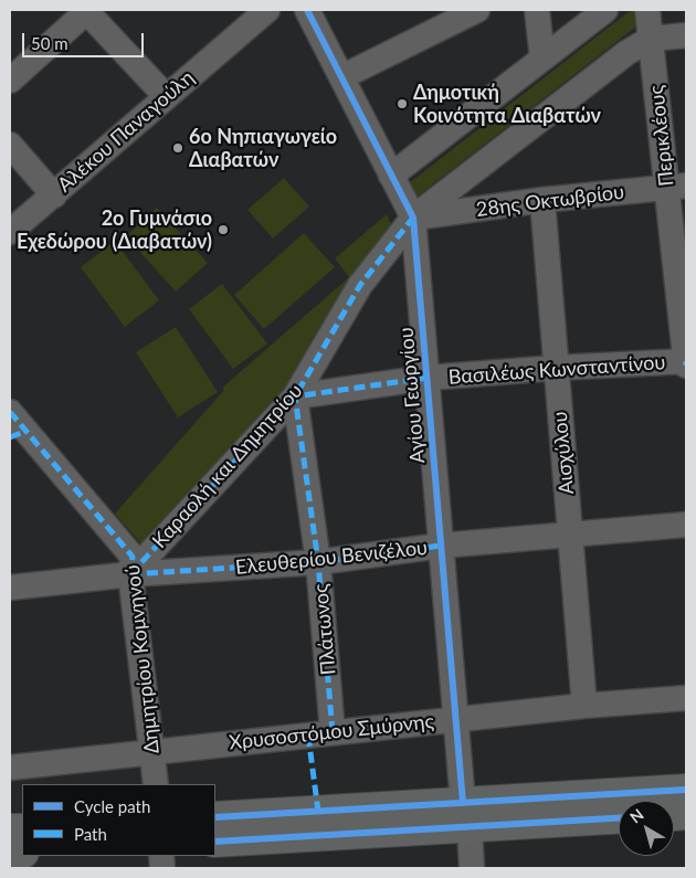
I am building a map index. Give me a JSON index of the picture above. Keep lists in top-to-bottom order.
{
  "streets": {
    "street": [
      "Αλέκου Παναγούλη",
      "Περικλέους",
      "28ης Οκτωβρίου",
      "Βασιλέως Κωνσταντίνου",
      "Αγίου Γεωργίου",
      "Αισχύλου",
      "Καραολή και Δημητρίου",
      "Ελευθερίου Βενιζέλου",
      "Πλάτωνος",
      "Δημητρίου Κομνηνού",
      "Χρυσοστόμου Σμύρνης"
    ]
  },
  "crossings": [
    ["Περικλέους", "28ης Οκτωβρίου"],
    ["Περικλέους", "Βασιλέως Κωνσταντίνου"],
    ["Περικλέους", "Καραολή και Δημητρίου"],
    ["28ης Οκτωβρίου", "Αγίου Γεωργίου"],
    ["28ης Οκτωβρίου", "Αισχύλου"],
    ["28ης Οκτωβρίου", "Καραολή και Δημητρίου"],
    ["Βασιλέως Κωνσταντίνου", "Αγίου Γεωργίου"],
    ["Βασιλέως Κωνσταντίνου", "Αισχύλου"],
    ["Βασιλέως Κωνσταντίνου", "Καραολή και Δημητρίου"],
    ["Βασιλέως Κωνσταντίνου", "Πλάτωνος"],
    ["Αγίου Γεωργίου", "Καραολή και Δημητρίου"],
    ["Αγίου Γεωργίου", "Ελευθερίου Βενιζέλου"],
    ["Αγίου Γεωργίου", "Χρυσοστόμου Σμύρνης"],
    ["Αισχύλου", "Ελευθερίου Βενιζέλου"],
    ["Αισχύλου", "Χρυσοστόμου Σμύρνης"],
    ["Καραολή και Δημητρίου", "Ελευθερίου Βενιζέλου"],
    ["Καραολή και Δημητρίου", "Πλάτωνος"],
    ["Καραολή και Δημητρίου", "Δημητρίου Κομνηνού"],
    ["Ελευθερίου Βενιζέλου", "Πλάτωνος"],
    ["Ελευθερίου Βενιζέλου", "Δημητρίου Κομνηνού"],
    ["Πλάτωνος", "Χρυσοστόμου Σμύρνης"],
    ["Δημητρίου Κομνηνού", "Χρυσοστόμου Σμύρνης"]
  ],
  "places": ["Δημοτική Κοινότητα Διαβατών", "6ο Νηπιαγωγείο Διαβατών", "2ο Γυμνάσιο Εχεδώρου (Διαβατών)"],
  "legend": ["Cycle path", "Path"],
  "scale_bar": "50 m",
  "north": "top left"
}
